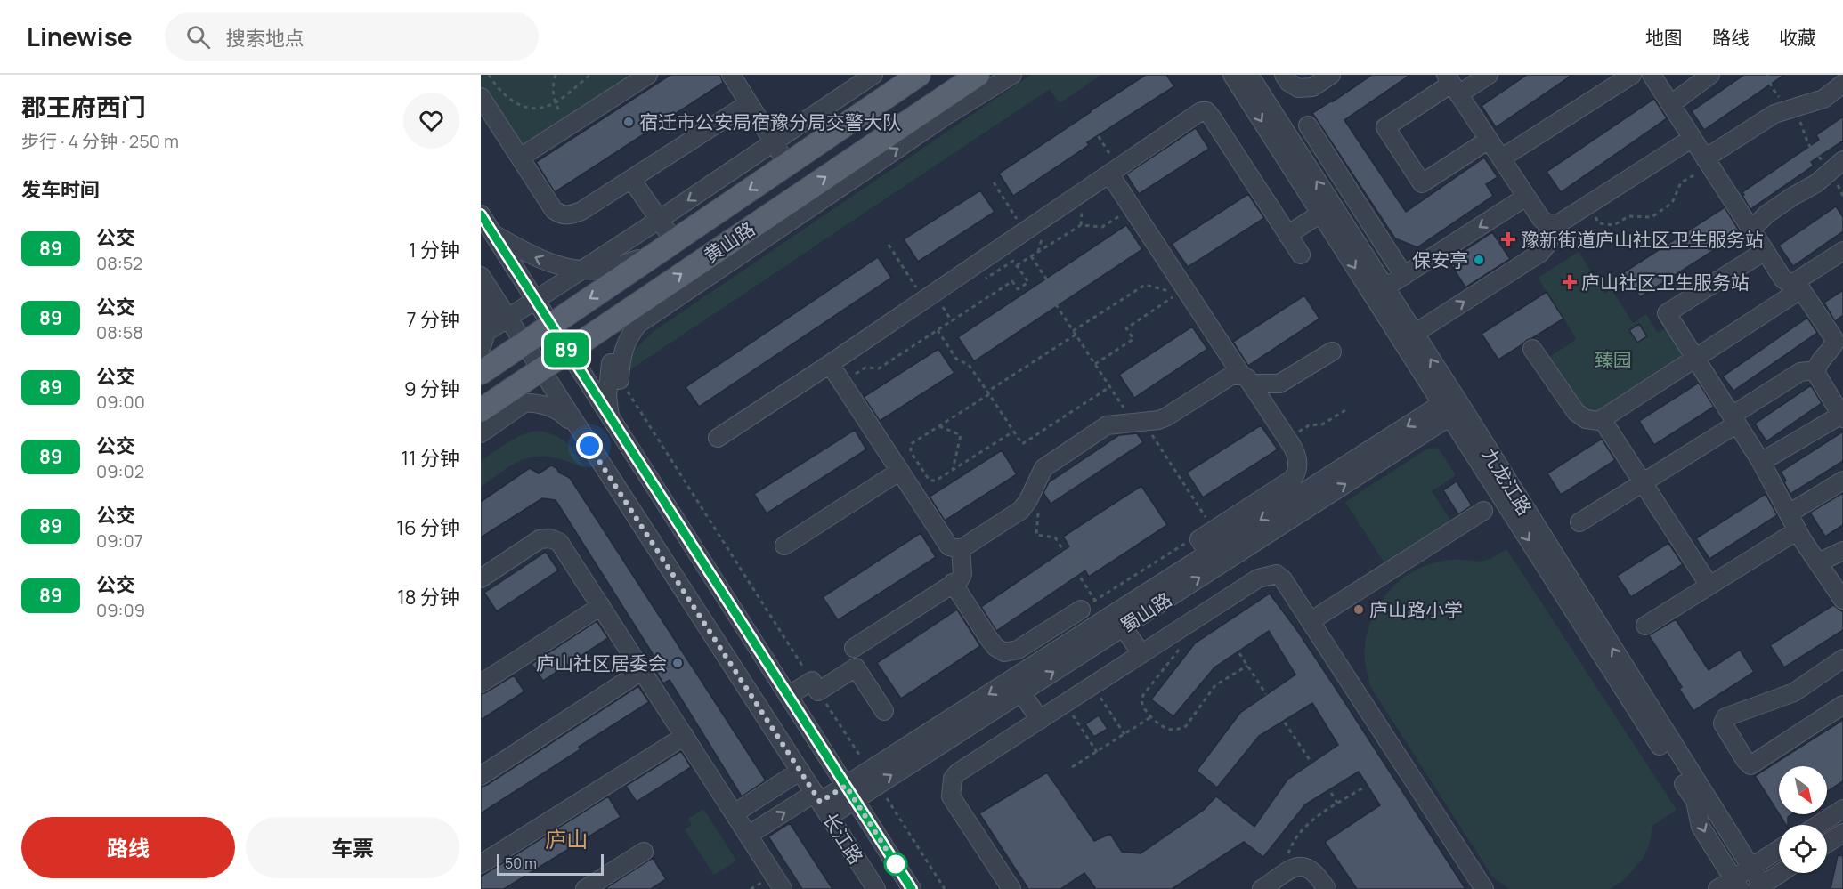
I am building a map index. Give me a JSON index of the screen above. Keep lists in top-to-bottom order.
{
  "streets": {
    "main road": ["黄山路"],
    "street": ["九龙江路", "蜀山路", "长江路"]
  },
  "crossings": [
    ["黄山路", "长江路"],
    ["九龙江路", "蜀山路"],
    ["蜀山路", "长江路"]
  ],
  "districts": ["庐山"],
  "parks": ["臻园"],
  "places": {
    "other": [
      "宿迁市公安局宿豫分局交警大队",
      "保安亭",
      "庐山路小学",
      "庐山社区居委会"
    ],
    "health": ["豫新街道庐山社区卫生服务站", "庐山社区卫生服务站"]
  },
  "lines": ["bus line 89"],
  "scale_bar": "50 m",
  "north": "bottom right",
  "page": {
    "header": "Linewise",
    "search": "搜索地点",
    "nav": ["地图", "路线", "收藏"],
    "heading": [
      ["郡王府西门", "步行 · 4 分钟 · 250 m"],
      "发车时间"
    ],
    "on_map": "89",
    "list": [
      {
        "mark": "89",
        "name": "公交",
        "note": "08:52",
        "value": "1 分钟"
      },
      {
        "mark": "89",
        "name": "公交",
        "note": "08:58",
        "value": "7 分钟"
      },
      {
        "mark": "89",
        "name": "公交",
        "note": "09:00",
        "value": "9 分钟"
      },
      {
        "mark": "89",
        "name": "公交",
        "note": "09:02",
        "value": "11 分钟"
      },
      {
        "mark": "89",
        "name": "公交",
        "note": "09:07",
        "value": "16 分钟"
      },
      {
        "mark": "89",
        "name": "公交",
        "note": "09:09",
        "value": "18 分钟"
      }
    ],
    "buttons": ["路线", "车票"],
    "scale": "50 m"
  }
}
